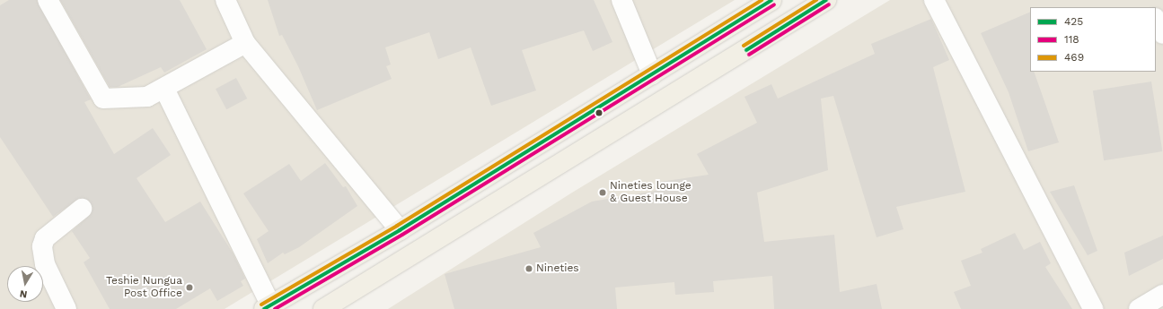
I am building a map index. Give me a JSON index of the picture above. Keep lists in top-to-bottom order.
{
  "places": ["Nineties lounge & Guest House", "Nineties", "Teshie Nungua Post Office"],
  "lines": ["transit line 425", "transit line 469", "transit line 118"],
  "legend": ["425", "118", "469"],
  "north": "bottom"
}
